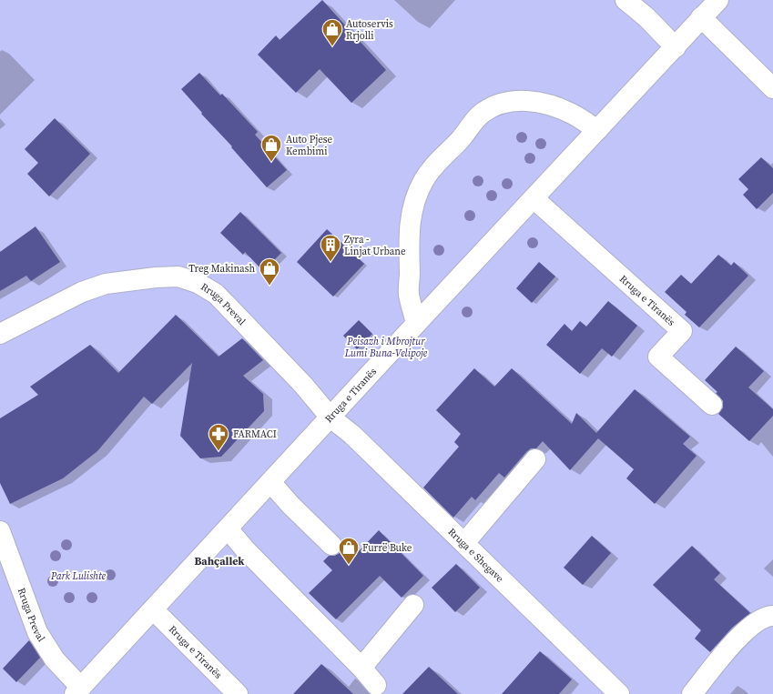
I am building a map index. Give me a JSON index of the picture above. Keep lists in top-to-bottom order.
{
  "streets": {
    "street": ["Rruga e Tiranës", "Rruga Preval", "Rruga e Shegave"]
  },
  "crossings": [
    ["Rruga e Tiranës", "Rruga Preval"],
    ["Rruga e Tiranës", "Rruga e Shegave"],
    ["Rruga Preval", "Rruga e Shegave"]
  ],
  "districts": ["Bahçallek"],
  "parks": ["Peisazh i Mbrojtur Lumi Buna-Velipoje", "Park Lulishte"],
  "places": {
    "shop": [
      "Autoservis Rrjolli",
      "Auto Pjese Kembimi",
      "Treg Makinash",
      "Furrë Buke"
    ],
    "building": ["Zyra - Linjat Urbane"],
    "pharmacy": ["FARMACI"]
  }
}
